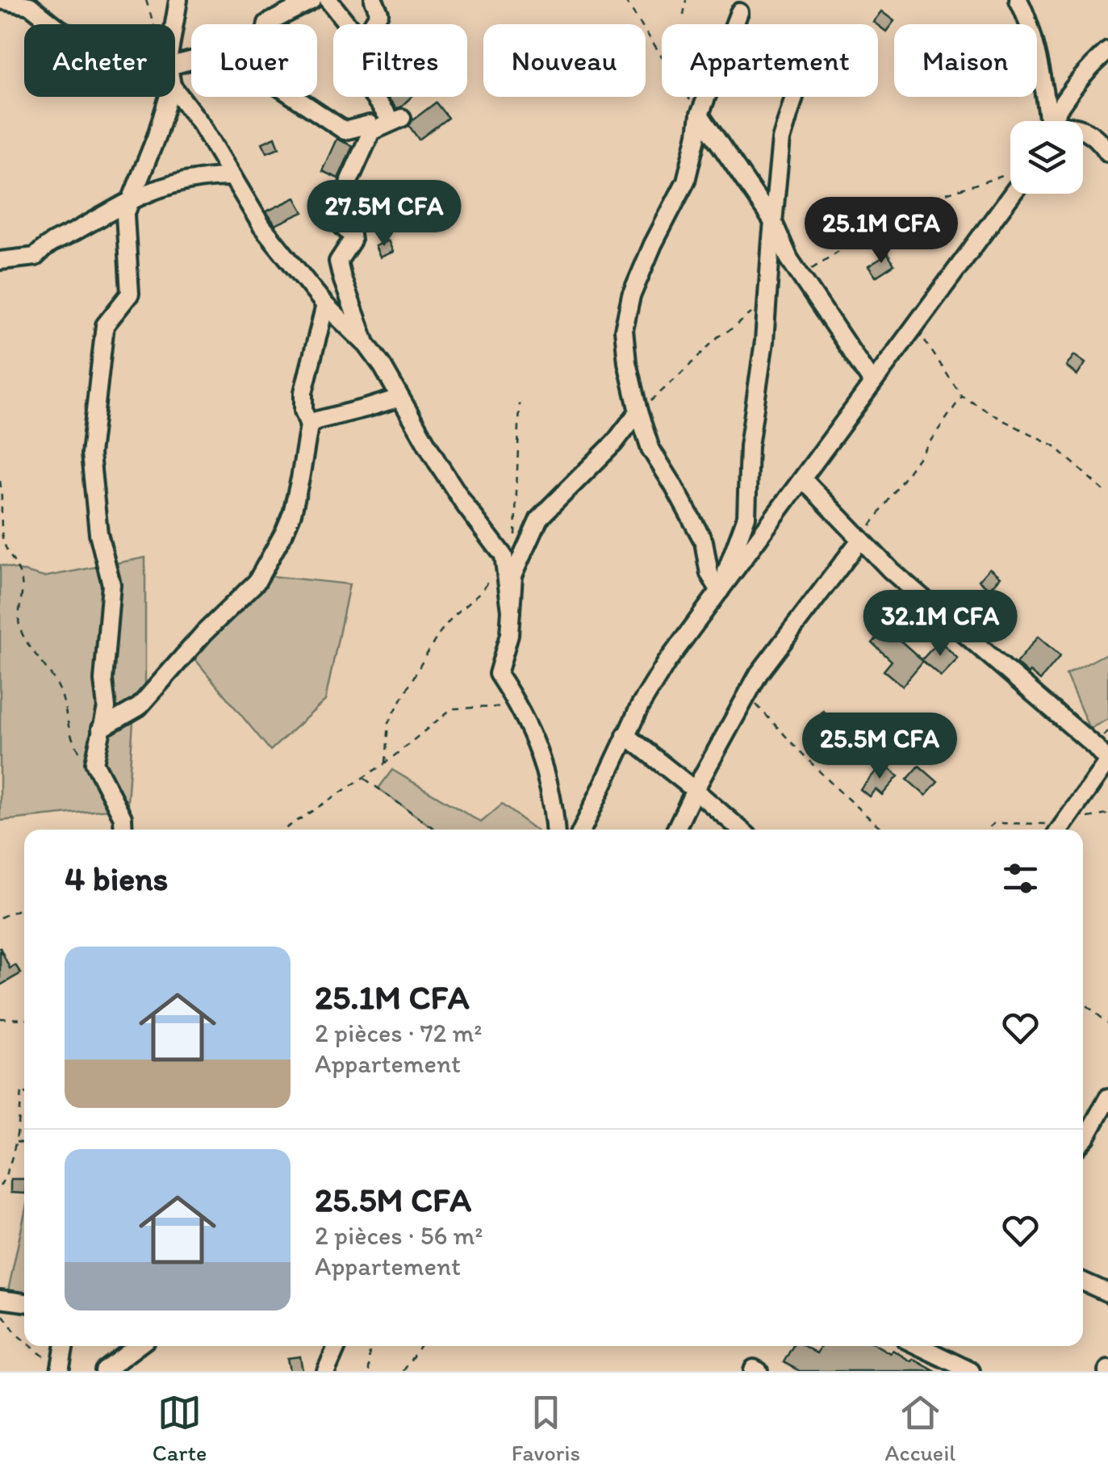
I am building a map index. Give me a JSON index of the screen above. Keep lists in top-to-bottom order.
{
  "page": {
    "chip": [
      "Acheter",
      "Louer",
      "Filtres",
      "Nouveau",
      "Appartement",
      "Maison"
    ],
    "price": [
      "27.5M CFA",
      "25.1M CFA",
      "32.1M CFA",
      "25.5M CFA"
    ],
    "heading": "4 biens",
    "list": [
      {
        "name": "25.1M CFA",
        "note": "2 pièces · 72 m² · Appartement"
      },
      {
        "name": "25.5M CFA",
        "note": "2 pièces · 56 m² · Appartement"
      }
    ],
    "tabs": ["Carte", "Favoris", "Accueil"]
  }
}
